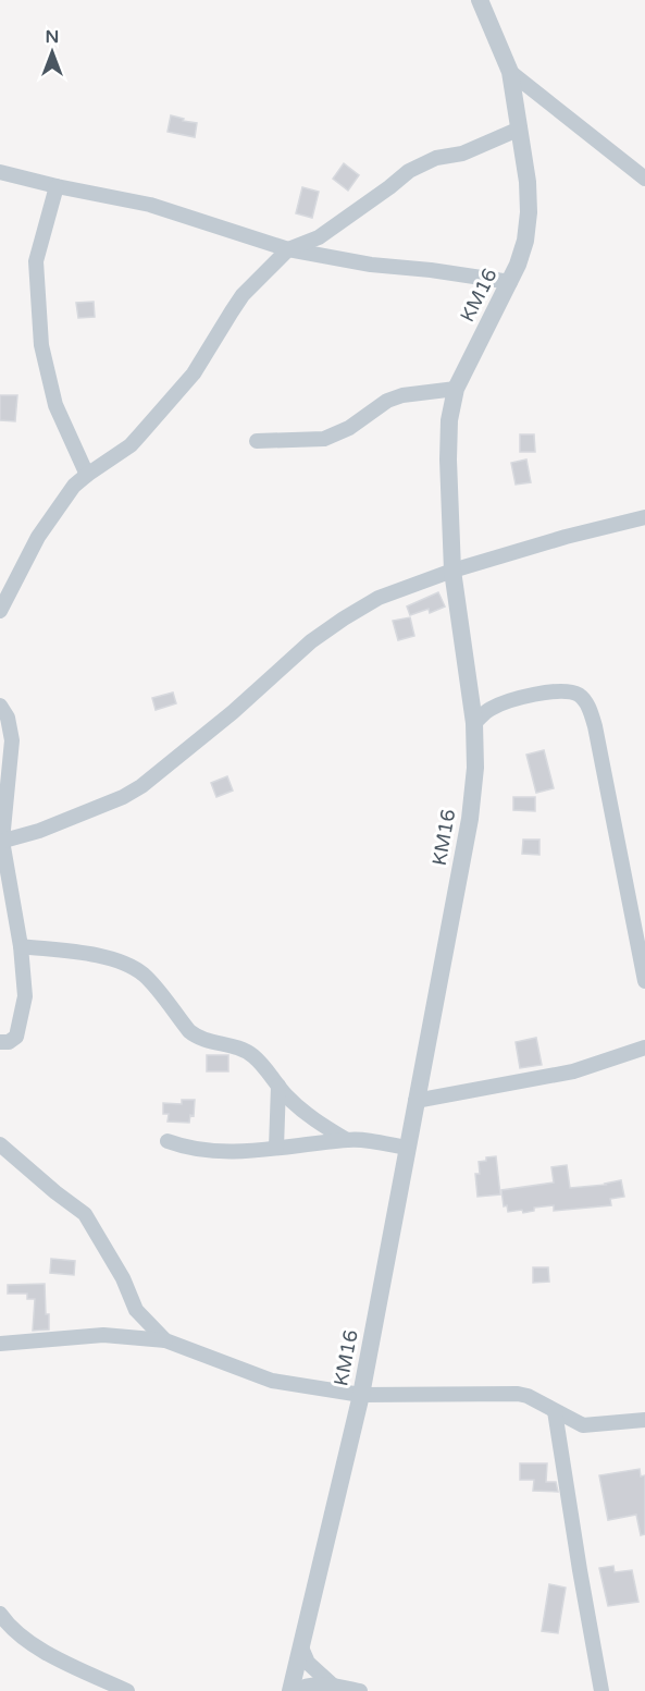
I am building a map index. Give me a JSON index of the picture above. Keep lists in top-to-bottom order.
{
  "streets": {
    "street": ["KM16"]
  },
  "north": "top"
}
